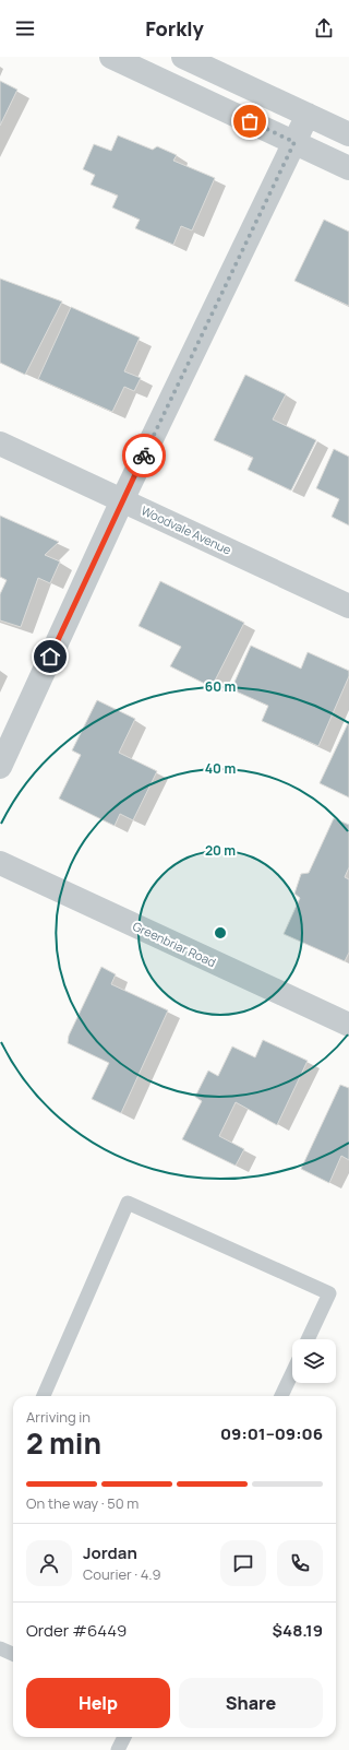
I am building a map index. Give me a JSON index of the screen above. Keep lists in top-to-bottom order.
{
  "streets": {
    "street": ["Woodvale Avenue", "Greenbriar Road"]
  },
  "page": {
    "header": "Forkly",
    "heading": ["2 min", "Arriving in", "09:01–09:06"],
    "panel": [
      "Jordan",
      "Courier · 4.9",
      "Order #6449",
      "$48.19"
    ],
    "bar": "On the way · 50 m",
    "buttons": ["Help", "Share"]
  },
  "rings": ["60 m", "40 m", "20 m"]
}
